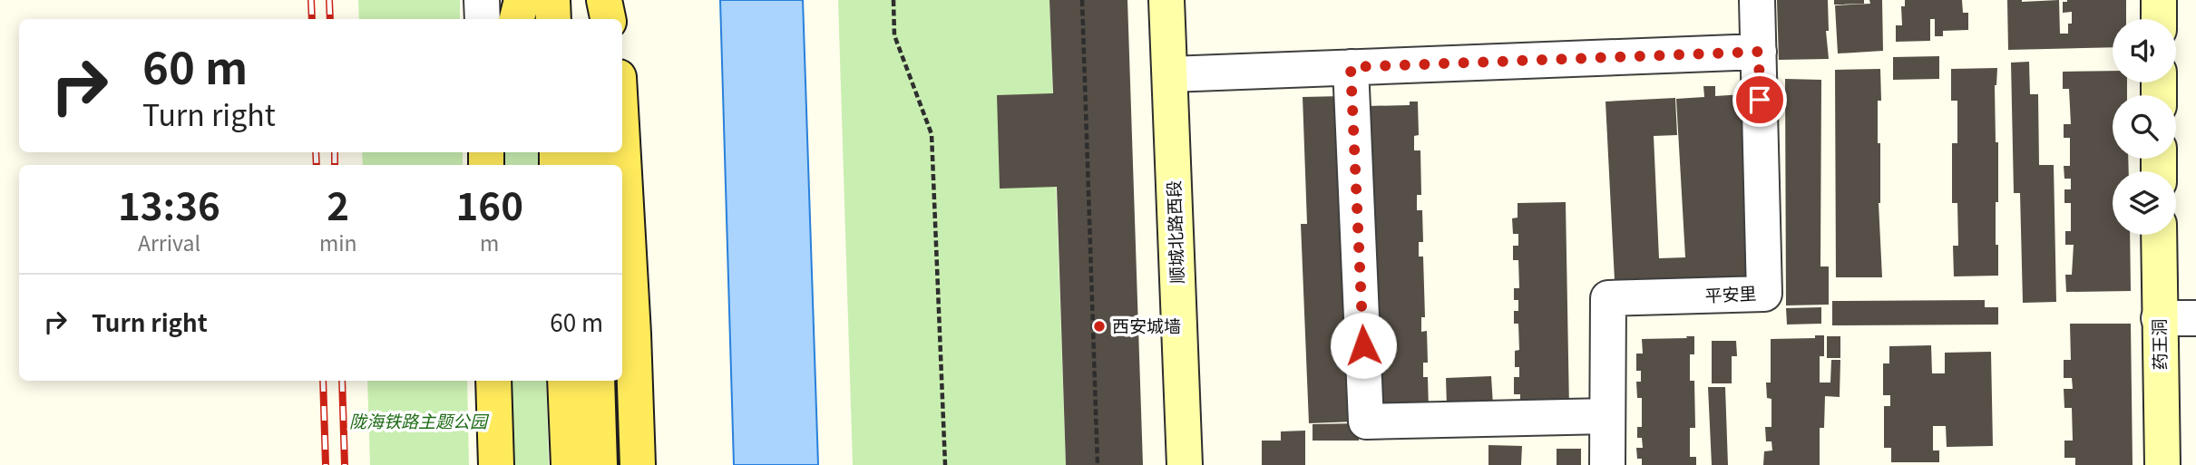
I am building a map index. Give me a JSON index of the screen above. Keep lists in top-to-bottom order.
{
  "streets": {
    "street": ["顺城北路西段", "平安里", "药王洞"]
  },
  "parks": ["陇海铁路主题公园"],
  "places": ["西安城墙"],
  "page": {
    "turn": ["60 m", "Turn right"],
    "eta": [
      "13:36",
      "Arrival",
      "2",
      "min",
      "160",
      "m"
    ],
    "list": [
      {
        "name": "Turn right",
        "value": "60 m"
      }
    ]
  }
}
